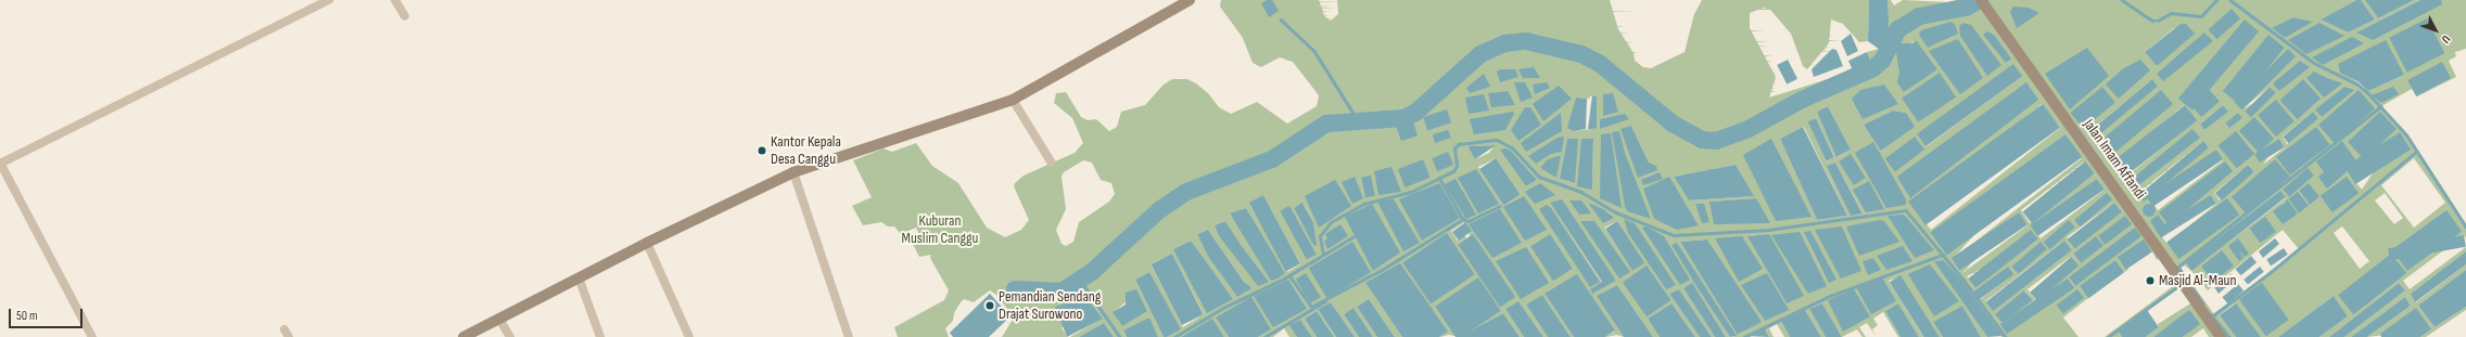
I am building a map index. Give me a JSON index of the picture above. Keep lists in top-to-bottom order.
{
  "streets": {
    "street": ["Jalan Imam Affandi"]
  },
  "parks": ["Kuburan Muslim Canggu"],
  "places": ["Kantor Kepala Desa Canggu", "Masjid Al-Maun", "Pemandian Sendang Drajat Surowono"],
  "scale_bar": "50 m",
  "north": "bottom right"
}
